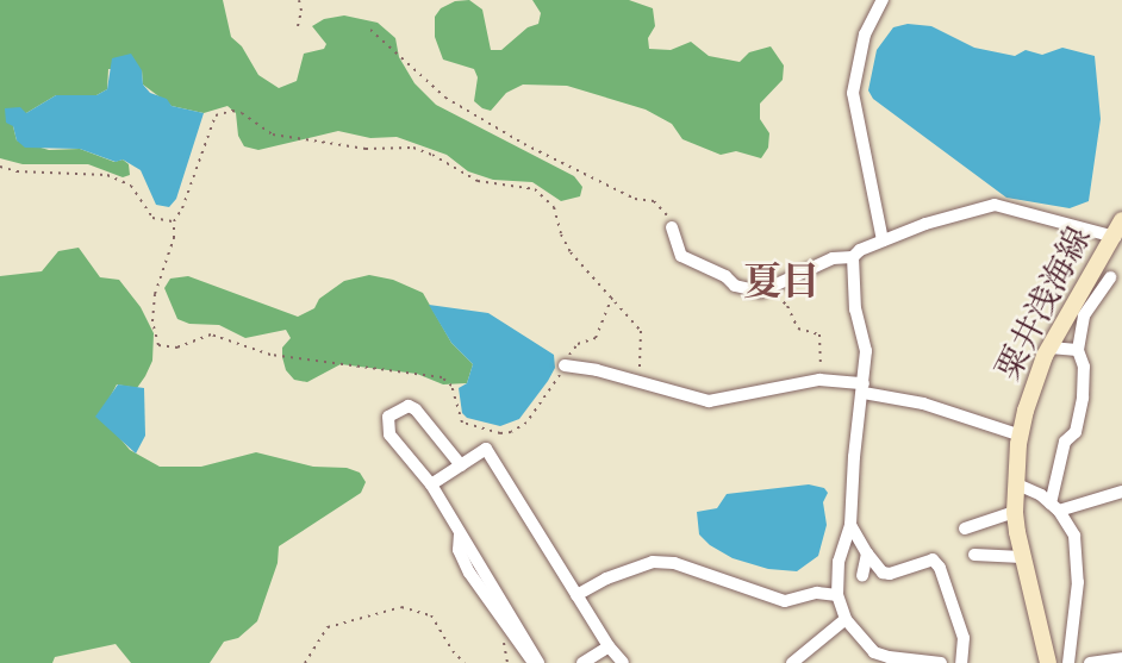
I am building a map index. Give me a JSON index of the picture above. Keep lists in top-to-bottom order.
{
  "streets": {
    "main road": ["粟井浅海線"]
  },
  "districts": ["夏目"]
}
